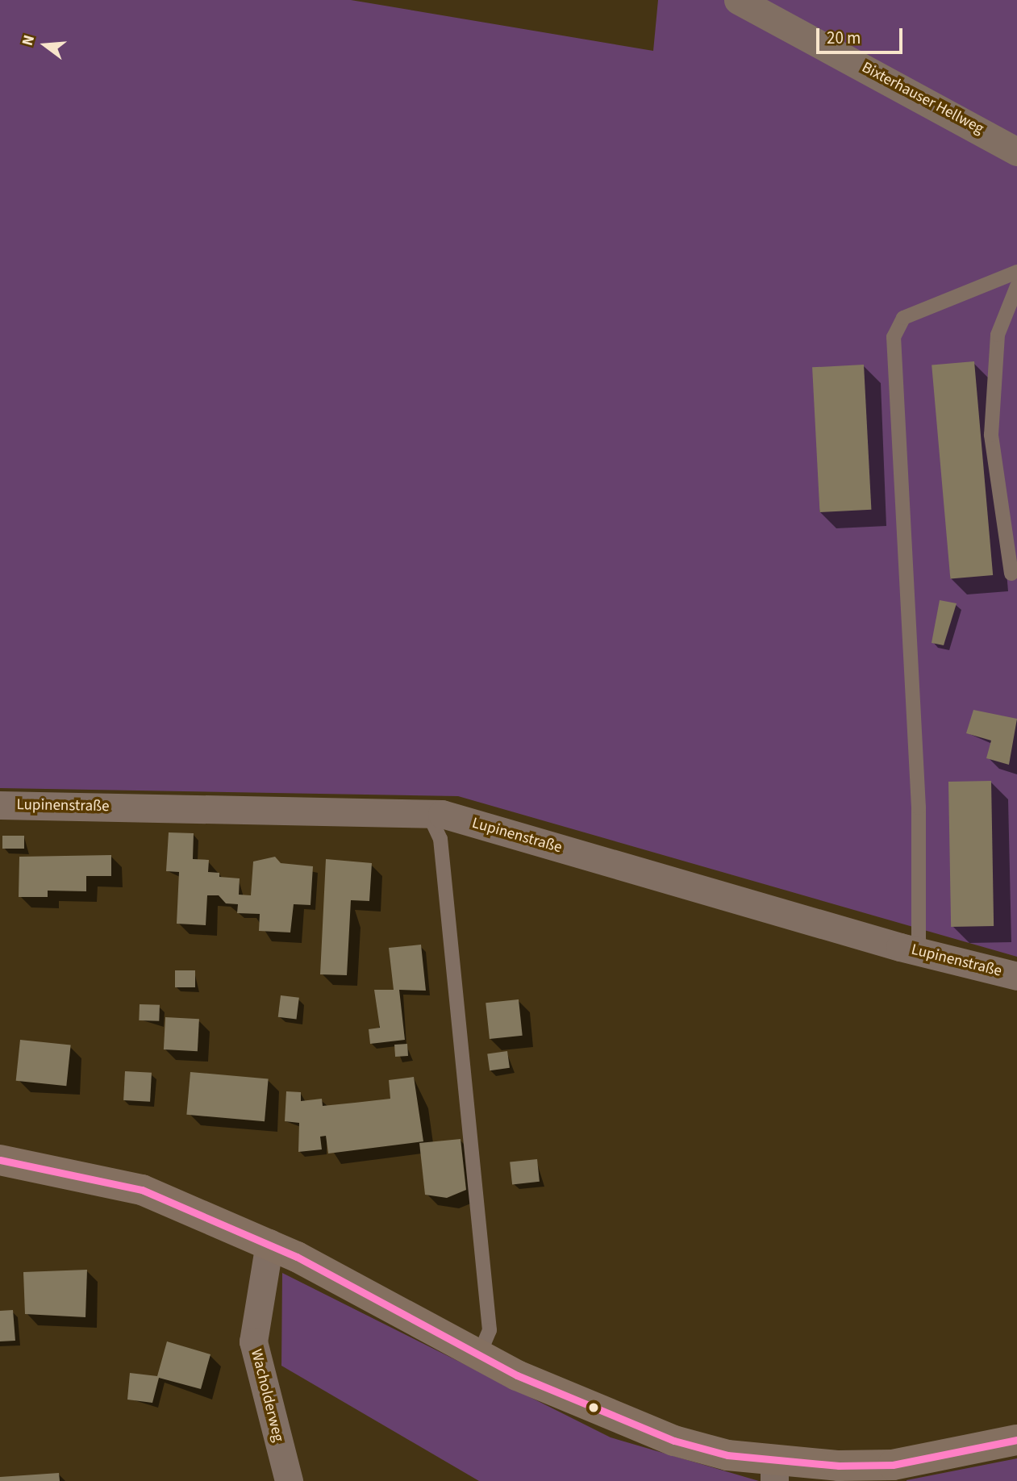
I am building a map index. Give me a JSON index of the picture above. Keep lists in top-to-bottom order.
{
  "streets": {
    "street": ["Bixterhauser Hellweg", "Lupinenstraße", "Wacholderweg"]
  },
  "scale_bar": "20 m",
  "north": "left"
}
